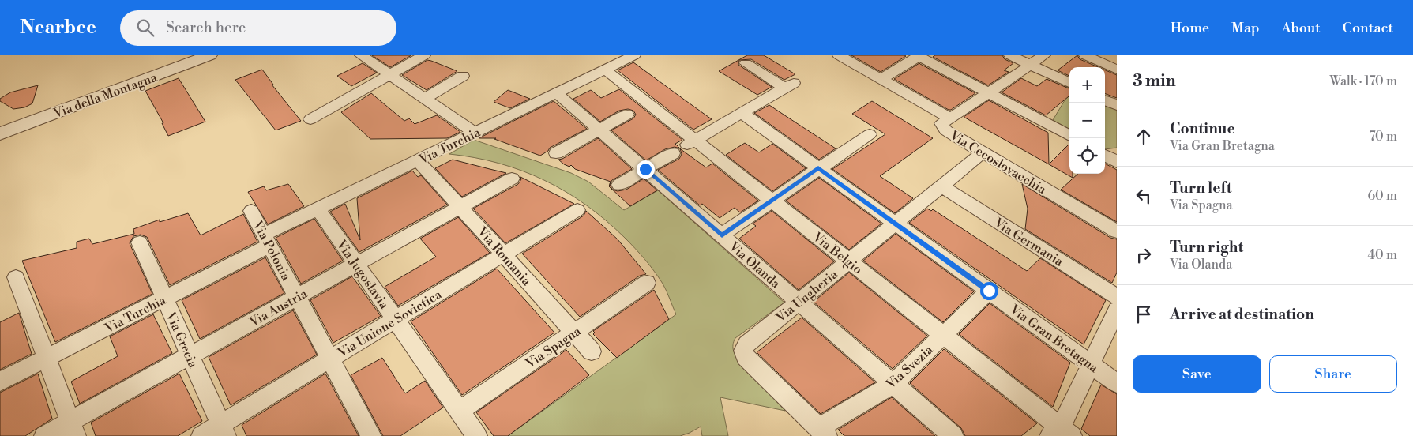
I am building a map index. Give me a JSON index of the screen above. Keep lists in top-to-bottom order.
{
  "streets": {
    "street": [
      "Via della Montagna",
      "Via Turchia",
      "Via Cecoslovacchia",
      "Via Germania",
      "Via Polonia",
      "Via Belgio",
      "Via Romania",
      "Via Olanda",
      "Via Jugoslavia",
      "Via Ungheria",
      "Via Austria",
      "Via Unione Sovietica",
      "Via Gran Bretagna",
      "Via Grecia",
      "Via Spagna",
      "Via Svezia"
    ]
  },
  "crossings": [
    ["Via Turchia", "Via Polonia"],
    ["Via Turchia", "Via Belgio"],
    ["Via Turchia", "Via Romania"],
    ["Via Turchia", "Via Olanda"],
    ["Via Turchia", "Via Jugoslavia"],
    ["Via Turchia", "Via Grecia"],
    ["Via Cecoslovacchia", "Via Ungheria"],
    ["Via Germania", "Via Ungheria"],
    ["Via Polonia", "Via Austria"],
    ["Via Polonia", "Via Unione Sovietica"],
    ["Via Belgio", "Via Ungheria"],
    ["Via Belgio", "Via Svezia"],
    ["Via Romania", "Via Austria"],
    ["Via Romania", "Via Unione Sovietica"],
    ["Via Romania", "Via Spagna"],
    ["Via Olanda", "Via Ungheria"],
    ["Via Olanda", "Via Svezia"],
    ["Via Jugoslavia", "Via Austria"],
    ["Via Jugoslavia", "Via Unione Sovietica"],
    ["Via Jugoslavia", "Via Spagna"],
    ["Via Ungheria", "Via Gran Bretagna"],
    ["Via Ungheria", "Via Svezia"],
    ["Via Austria", "Via Grecia"],
    ["Via Unione Sovietica", "Via Grecia"],
    ["Via Gran Bretagna", "Via Svezia"]
  ],
  "page": {
    "header": "Nearbee",
    "search": "Search here",
    "nav": [
      "Home",
      "Map",
      "About",
      "Contact"
    ],
    "heading": ["3 min", "Walk · 170 m"],
    "map_buttons": ["+", "−"],
    "list": [
      ["Continue", "Via Gran Bretagna", "70 m"],
      ["Turn left", "Via Spagna", "60 m"],
      ["Turn right", "Via Olanda", "40 m"],
      "Arrive at destination"
    ],
    "buttons": ["Save", "Share"]
  }
}
